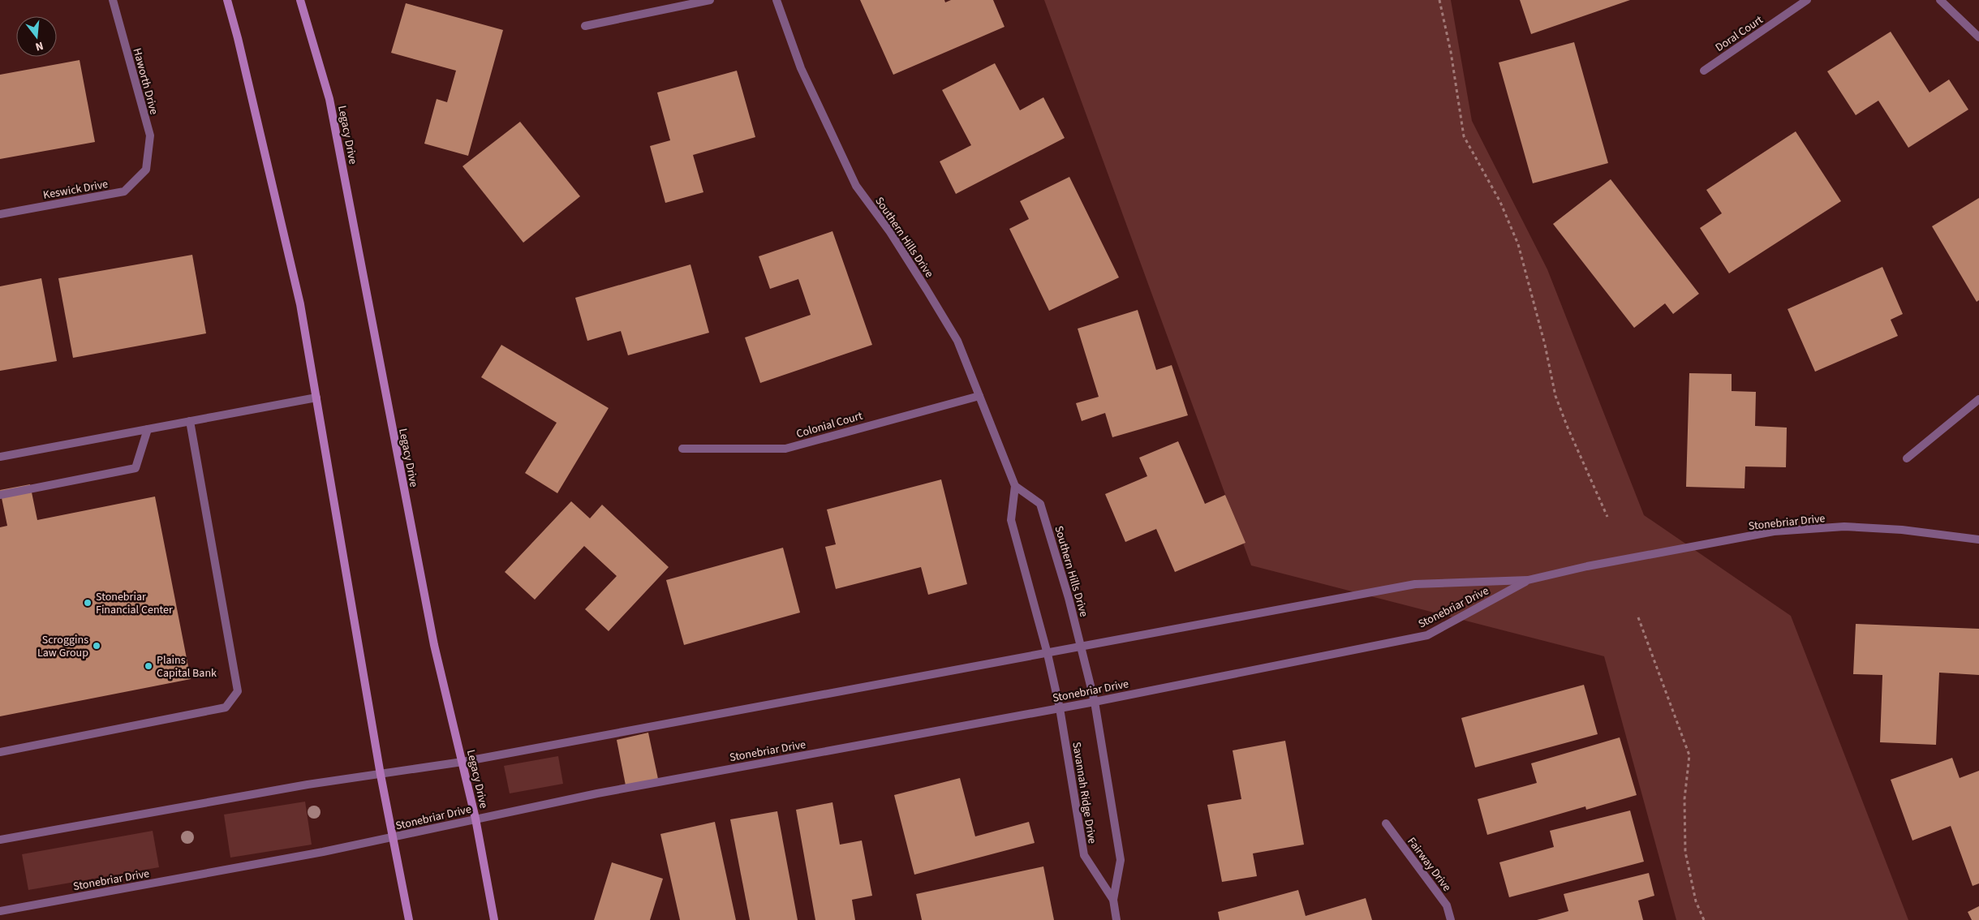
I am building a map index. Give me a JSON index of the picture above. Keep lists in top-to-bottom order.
{
  "streets": {
    "main road": ["Legacy Drive"],
    "street": [
      "Doral Court",
      "Haworth Drive",
      "Keswick Drive",
      "Southern Hills Drive",
      "Colonial Court",
      "Stonebriar Drive",
      "Savannah Ridge Drive",
      "Fairway Drive"
    ]
  },
  "crossings": [
    ["Haworth Drive", "Keswick Drive"],
    ["Legacy Drive", "Stonebriar Drive"],
    ["Southern Hills Drive", "Colonial Court"],
    ["Southern Hills Drive", "Stonebriar Drive"],
    ["Southern Hills Drive", "Savannah Ridge Drive"],
    ["Stonebriar Drive", "Savannah Ridge Drive"]
  ],
  "places": ["Stonebriar Financial Center", "Scroggins Law Group", "Plains Capital Bank"],
  "north": "bottom"
}
